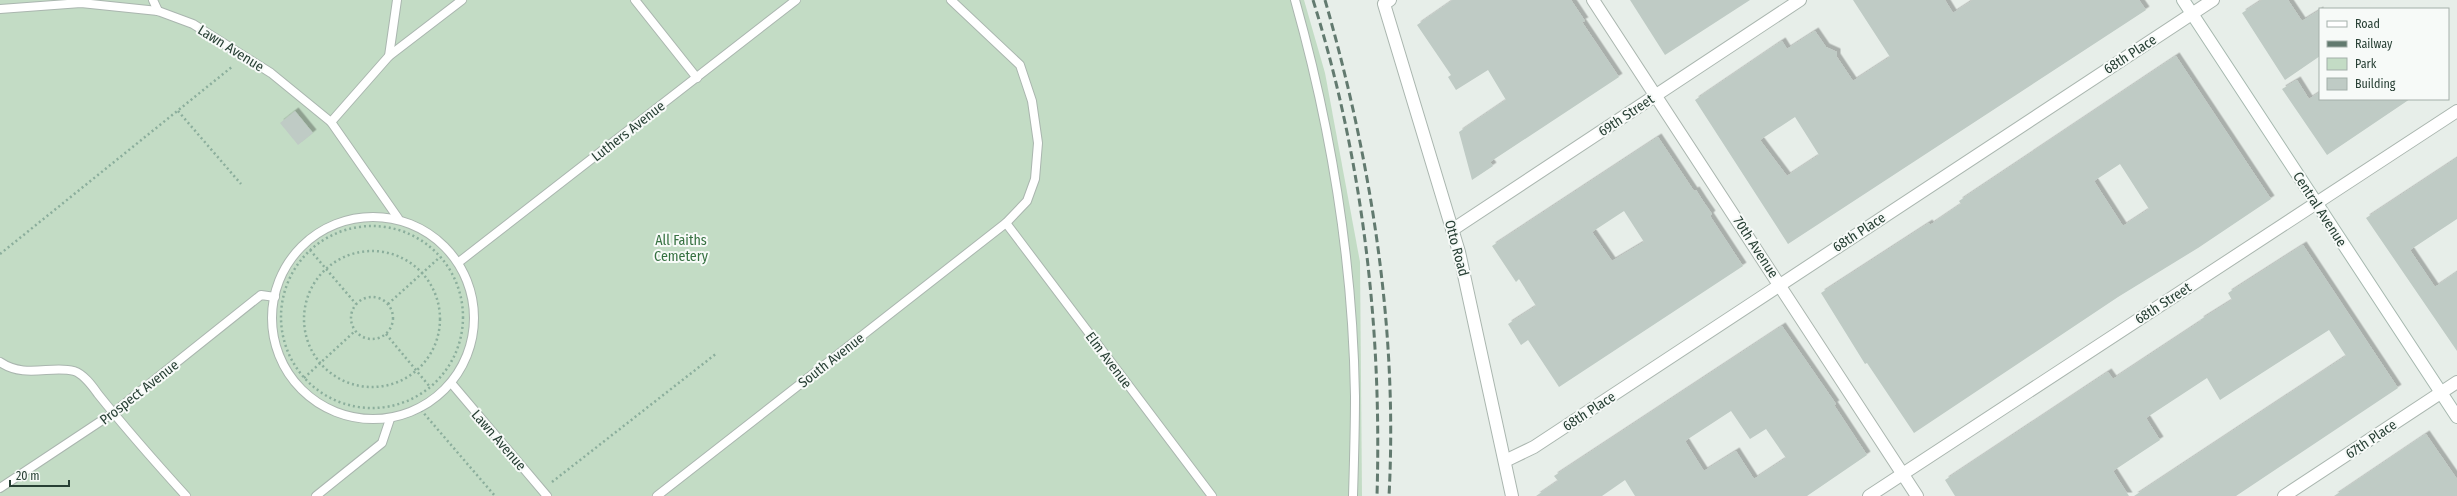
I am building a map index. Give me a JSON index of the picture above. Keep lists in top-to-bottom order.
{
  "streets": {
    "street": [
      "68th Place",
      "69th Street",
      "Central Avenue",
      "70th Avenue",
      "Otto Road",
      "68th Street",
      "67th Place"
    ],
    "lane": [
      "Lawn Avenue",
      "Luthers Avenue",
      "South Avenue",
      "Elm Avenue",
      "Prospect Avenue"
    ]
  },
  "crossings": [
    ["68th Place", "Central Avenue"],
    ["68th Place", "70th Avenue"],
    ["68th Place", "Otto Road"],
    ["69th Street", "70th Avenue"],
    ["69th Street", "Otto Road"],
    ["Central Avenue", "68th Street"],
    ["Central Avenue", "67th Place"],
    ["70th Avenue", "68th Street"],
    ["South Avenue", "Elm Avenue"]
  ],
  "parks": ["All Faiths Cemetery"],
  "legend": [
    "Road",
    "Railway",
    "Park",
    "Building"
  ],
  "scale_bar": "20 m"
}
